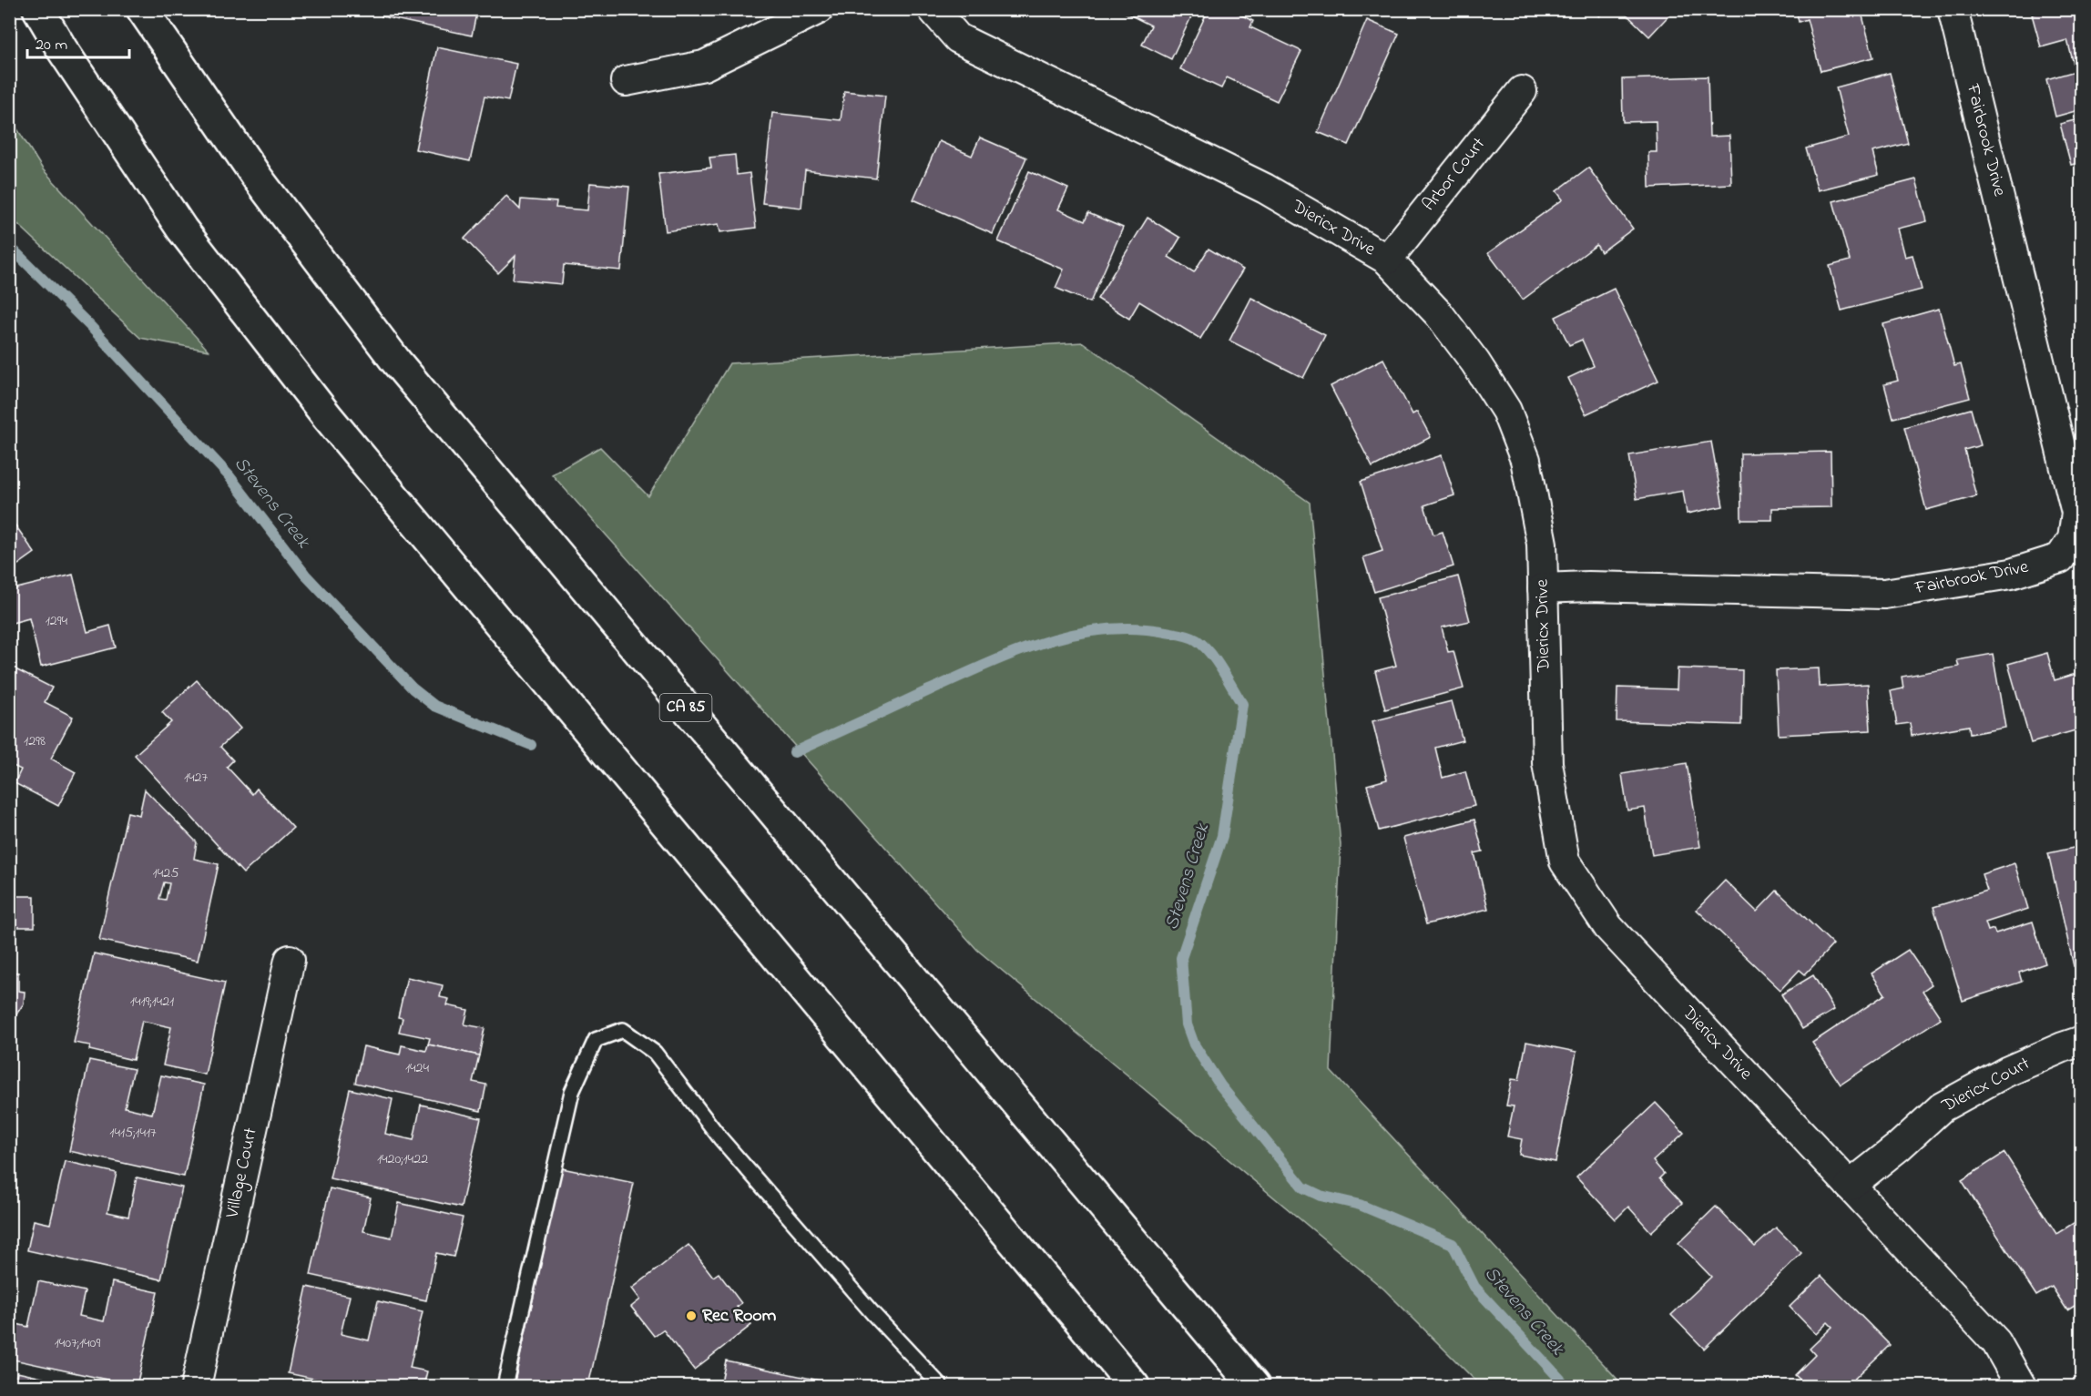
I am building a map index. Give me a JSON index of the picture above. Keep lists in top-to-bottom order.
{
  "streets": {
    "highway": ["CA 85"],
    "street": [
      "Fairbrook Drive",
      "Arbor Court",
      "Diericx Drive",
      "Diericx Court",
      "Village Court"
    ]
  },
  "crossings": [
    ["Fairbrook Drive", "Diericx Drive"],
    ["Arbor Court", "Diericx Drive"],
    ["Diericx Drive", "Diericx Court"]
  ],
  "water": ["Stevens Creek"],
  "places": ["Rec Room"],
  "house_numbers": [
    "1294",
    "1298",
    "1427",
    "1425",
    "1419;1421",
    "1424",
    "1415;1417",
    "1420;1422",
    "1407;1409"
  ],
  "scale_bar": "20 m"
}
